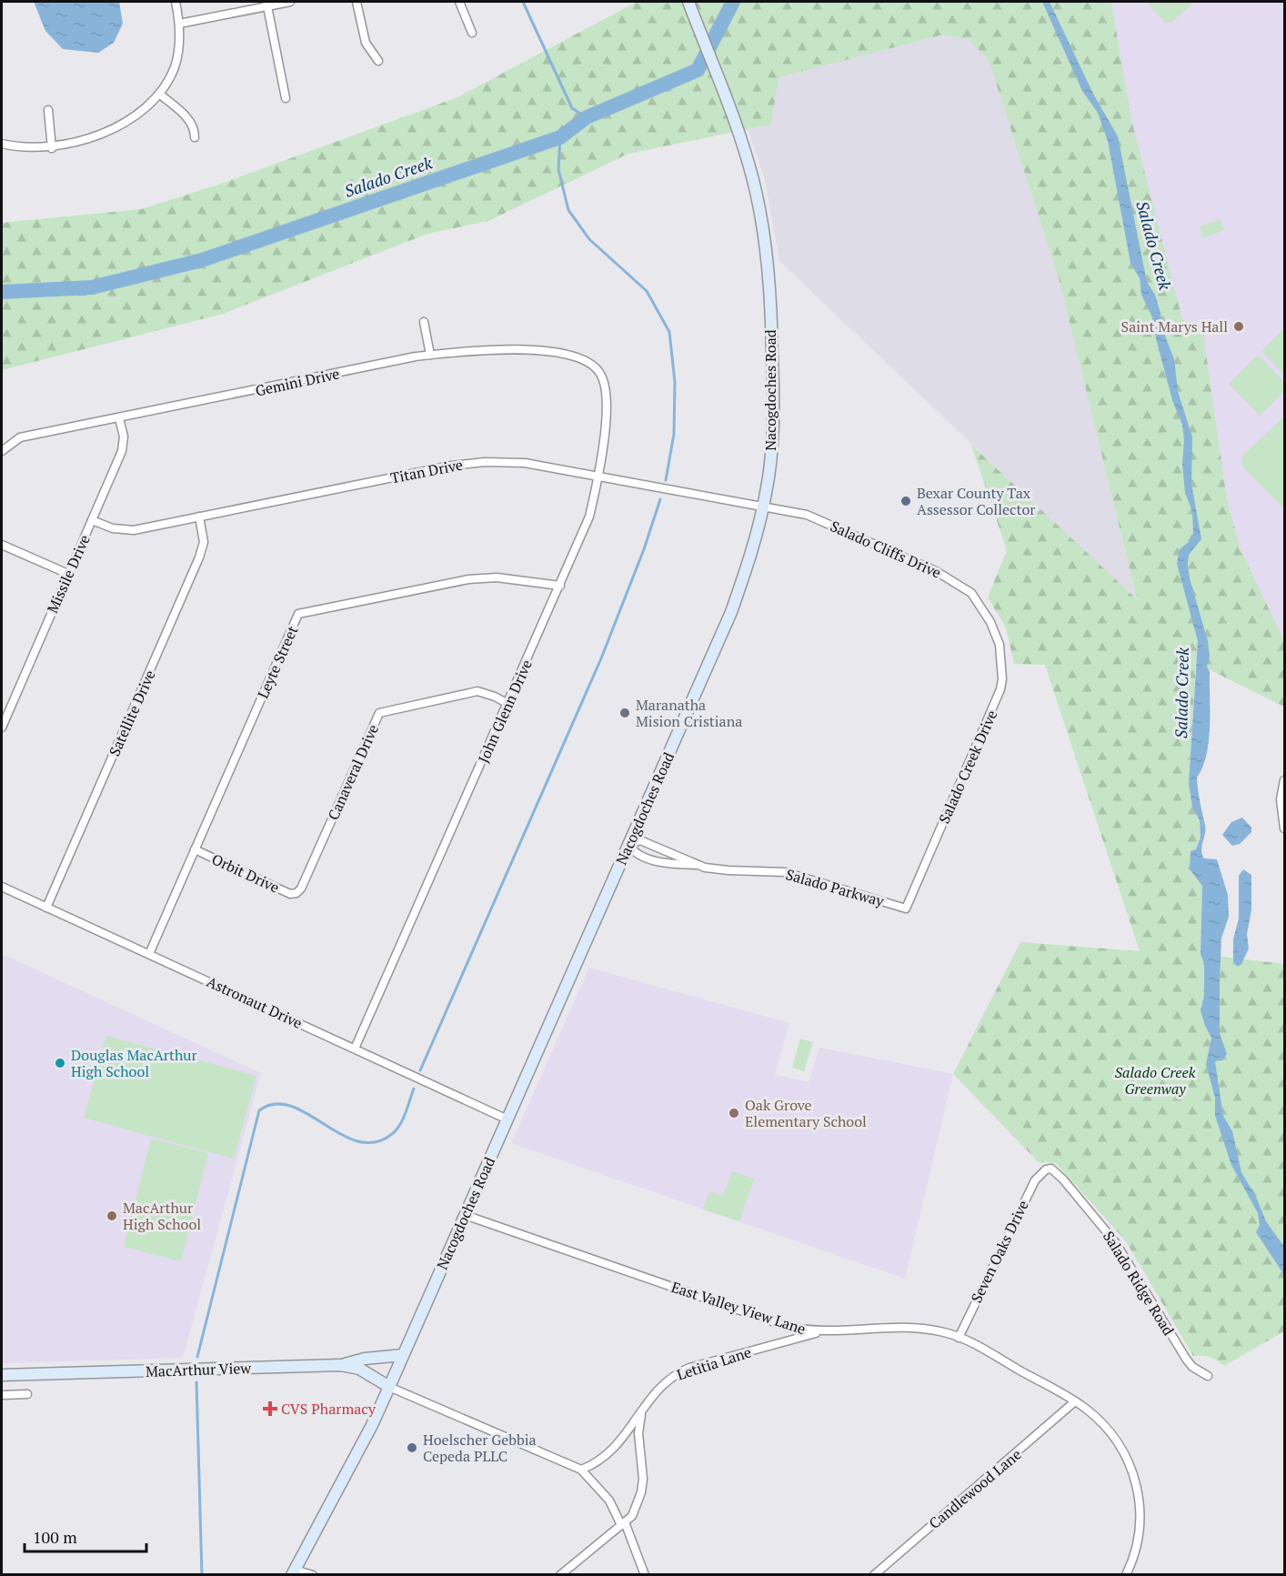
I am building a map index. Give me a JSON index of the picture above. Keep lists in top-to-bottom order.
{
  "streets": {
    "main road": ["Nacogdoches Road", "MacArthur View"],
    "street": [
      "Gemini Drive",
      "Titan Drive",
      "Salado Cliffs Drive",
      "Missile Drive",
      "Leyte Street",
      "John Glenn Drive",
      "Satellite Drive",
      "Salado Creek Drive",
      "Canaveral Drive",
      "Orbit Drive",
      "Salado Parkway",
      "Astronaut Drive",
      "Seven Oaks Drive",
      "Salado Ridge Road",
      "East Valley View Lane",
      "Letitia Lane",
      "Candlewood Lane"
    ]
  },
  "crossings": [
    ["Gemini Drive", "Missile Drive"],
    ["Gemini Drive", "John Glenn Drive"],
    ["Nacogdoches Road", "Titan Drive"],
    ["Nacogdoches Road", "Salado Cliffs Drive"],
    ["Nacogdoches Road", "Salado Parkway"],
    ["Nacogdoches Road", "Astronaut Drive"],
    ["Nacogdoches Road", "East Valley View Lane"],
    ["Nacogdoches Road", "MacArthur View"],
    ["Titan Drive", "Salado Cliffs Drive"],
    ["Titan Drive", "Missile Drive"],
    ["Titan Drive", "John Glenn Drive"],
    ["Titan Drive", "Satellite Drive"],
    ["Salado Cliffs Drive", "Salado Creek Drive"],
    ["Leyte Street", "John Glenn Drive"],
    ["Leyte Street", "Orbit Drive"],
    ["Leyte Street", "Astronaut Drive"],
    ["John Glenn Drive", "Canaveral Drive"],
    ["John Glenn Drive", "Astronaut Drive"],
    ["Satellite Drive", "Astronaut Drive"],
    ["Salado Creek Drive", "Salado Parkway"],
    ["Canaveral Drive", "Orbit Drive"],
    ["Seven Oaks Drive", "Salado Ridge Road"],
    ["Seven Oaks Drive", "East Valley View Lane"],
    ["East Valley View Lane", "Letitia Lane"],
    ["East Valley View Lane", "Candlewood Lane"]
  ],
  "water": ["Salado Creek"],
  "parks": ["Salado Creek Greenway"],
  "places": {
    "other": [
      "Saint Marys Hall",
      "Bexar County Tax Assessor Collector",
      "Maranatha Mision Cristiana",
      "Douglas MacArthur High School",
      "Oak Grove Elementary School",
      "MacArthur High School",
      "Hoelscher Gebbia Cepeda PLLC"
    ],
    "health": ["CVS Pharmacy"]
  },
  "scale_bar": "100 m"
}
